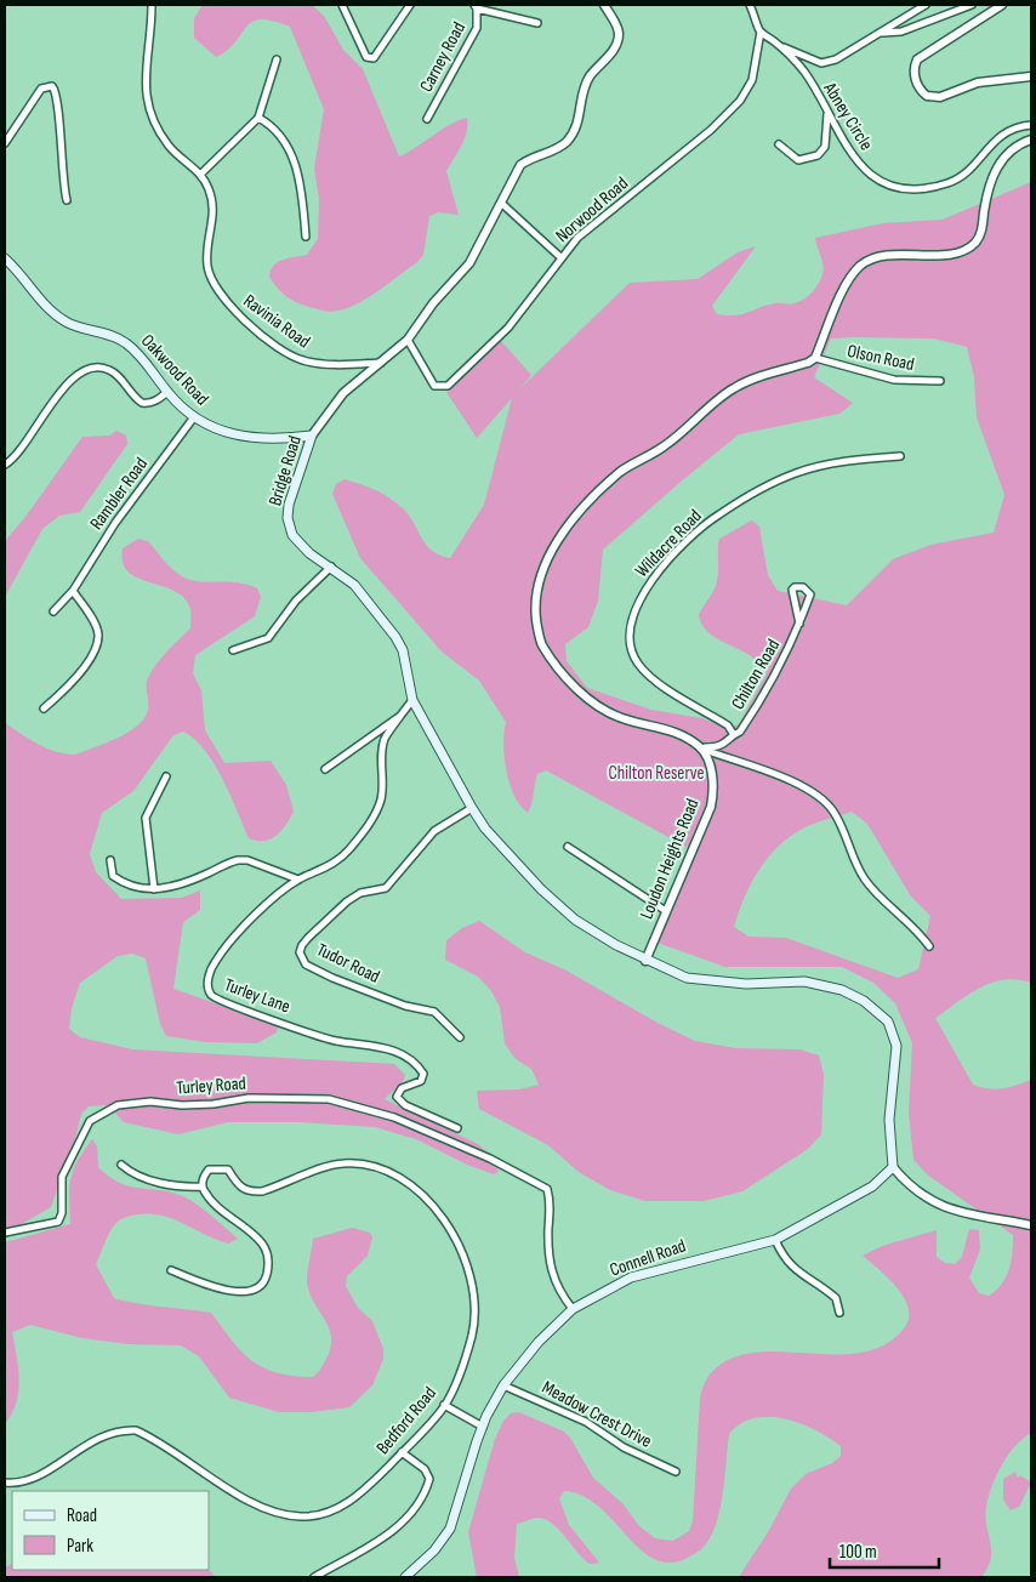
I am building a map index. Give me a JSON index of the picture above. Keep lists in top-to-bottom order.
{
  "streets": {
    "main road": ["Oakwood Road", "Bridge Road", "Connell Road"],
    "street": [
      "Carney Road",
      "Abney Circle",
      "Norwood Road",
      "Ravinia Road",
      "Olson Road",
      "Rambler Road",
      "Wildacre Road",
      "Chilton Road",
      "Loudon Heights Road",
      "Tudor Road",
      "Turley Lane",
      "Turley Road",
      "Meadow Crest Drive",
      "Bedford Road"
    ]
  },
  "crossings": [
    ["Abney Circle", "Norwood Road"],
    ["Norwood Road", "Bridge Road"],
    ["Ravinia Road", "Bridge Road"],
    ["Oakwood Road", "Bridge Road"],
    ["Oakwood Road", "Rambler Road"],
    ["Bridge Road", "Loudon Heights Road"],
    ["Bridge Road", "Tudor Road"],
    ["Wildacre Road", "Chilton Road"],
    ["Chilton Road", "Loudon Heights Road"],
    ["Turley Road", "Connell Road"],
    ["Connell Road", "Meadow Crest Drive"]
  ],
  "parks": ["Chilton Reserve"],
  "legend": ["Road", "Park"],
  "scale_bar": "100 m"
}
